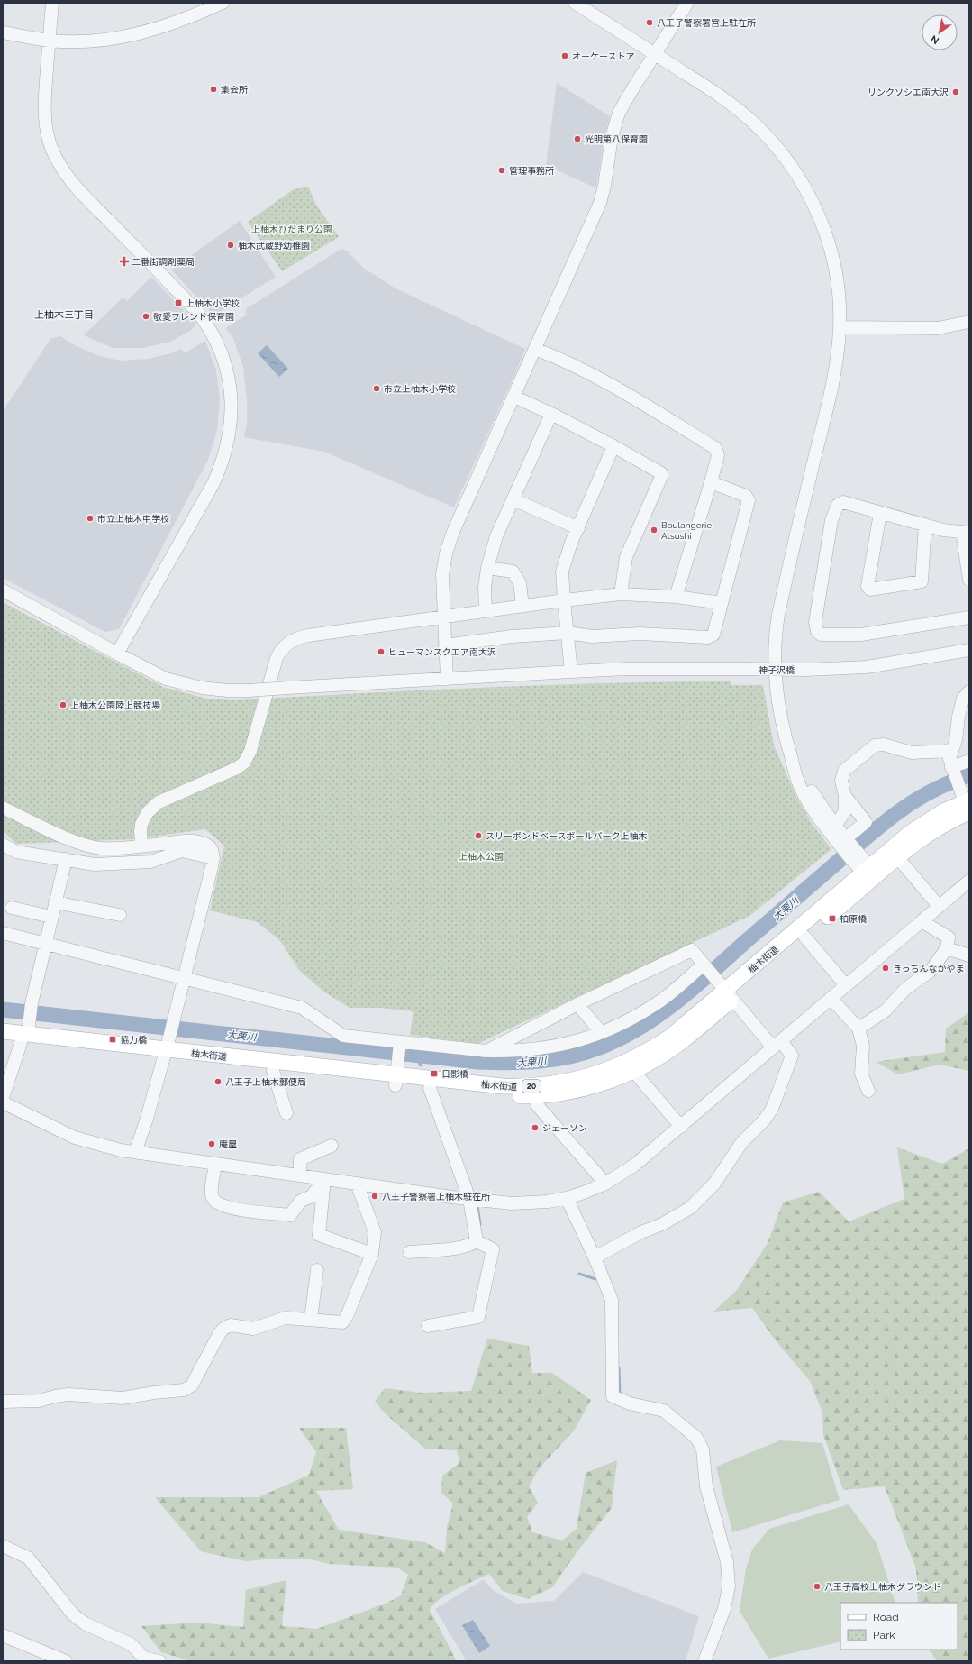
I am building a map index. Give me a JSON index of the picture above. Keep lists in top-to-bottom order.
{
  "streets": {
    "main road": ["柚木街道", "20"],
    "street": ["神子沢橋"]
  },
  "districts": ["上柚木三丁目"],
  "water": ["大栗川"],
  "parks": ["上柚木ひだまり公園", "上柚木公園"],
  "places": {
    "other": [
      "八王子警察署宮上駐在所",
      "オーケーストア",
      "集会所",
      "リンクソシエ南大沢",
      "光明第八保育園",
      "管理事務所",
      "柚木武蔵野幼稚園",
      "敬愛フレンド保育園",
      "市立上柚木小学校",
      "市立上柚木中学校",
      "Boulangerie Atsushi",
      "ヒューマンスクエア南大沢",
      "上柚木公園陸上競技場",
      "スリーボンドベースボールパーク上柚木",
      "きっちんなかやま",
      "八王子上柚木郵便局",
      "ジェーソン",
      "庵屋",
      "八王子警察署上柚木駐在所",
      "八王子高校上柚木グラウンド"
    ],
    "health": ["二番街調剤薬局"],
    "transit": [
      "上柚木小学校",
      "柏原橋",
      "協力橋",
      "日影橋"
    ]
  },
  "legend": ["Road", "Park"],
  "north": "bottom left"
}
